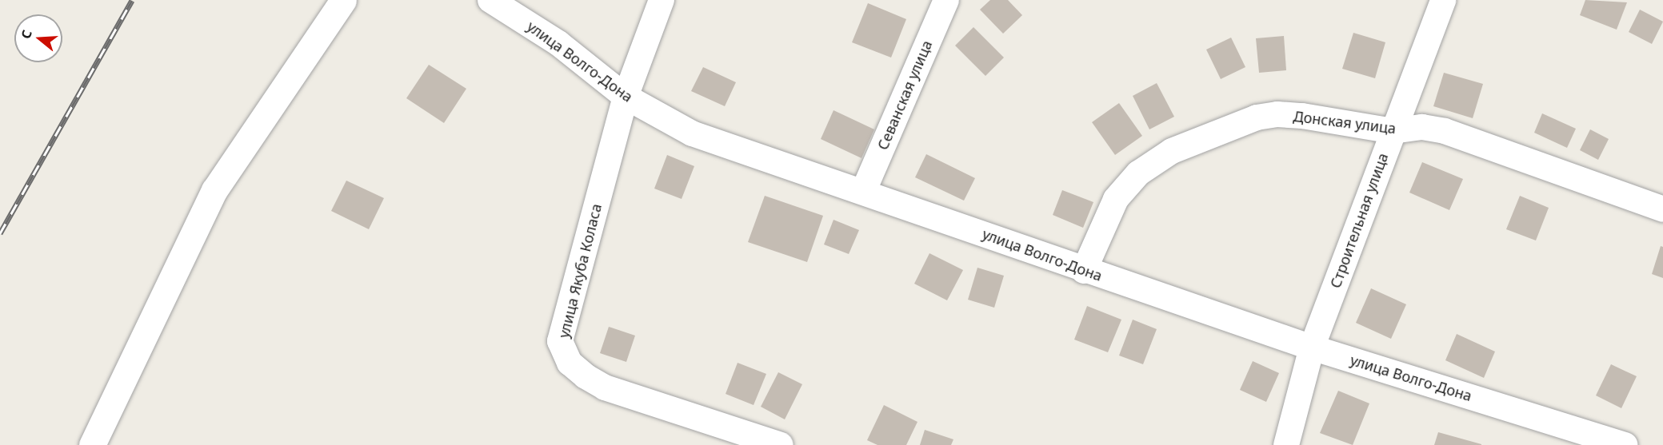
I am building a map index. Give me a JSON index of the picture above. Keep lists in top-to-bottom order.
{
  "streets": {
    "street": [
      "улица Волго-Дона",
      "Севанская улица",
      "Донская улица",
      "Строительная улица",
      "улица Якуба Коласа"
    ]
  },
  "crossings": [
    ["улица Волго-Дона", "Севанская улица"],
    ["улица Волго-Дона", "Донская улица"],
    ["улица Волго-Дона", "Строительная улица"],
    ["улица Волго-Дона", "улица Якуба Коласа"],
    ["Донская улица", "Строительная улица"]
  ],
  "north": "left"
}
